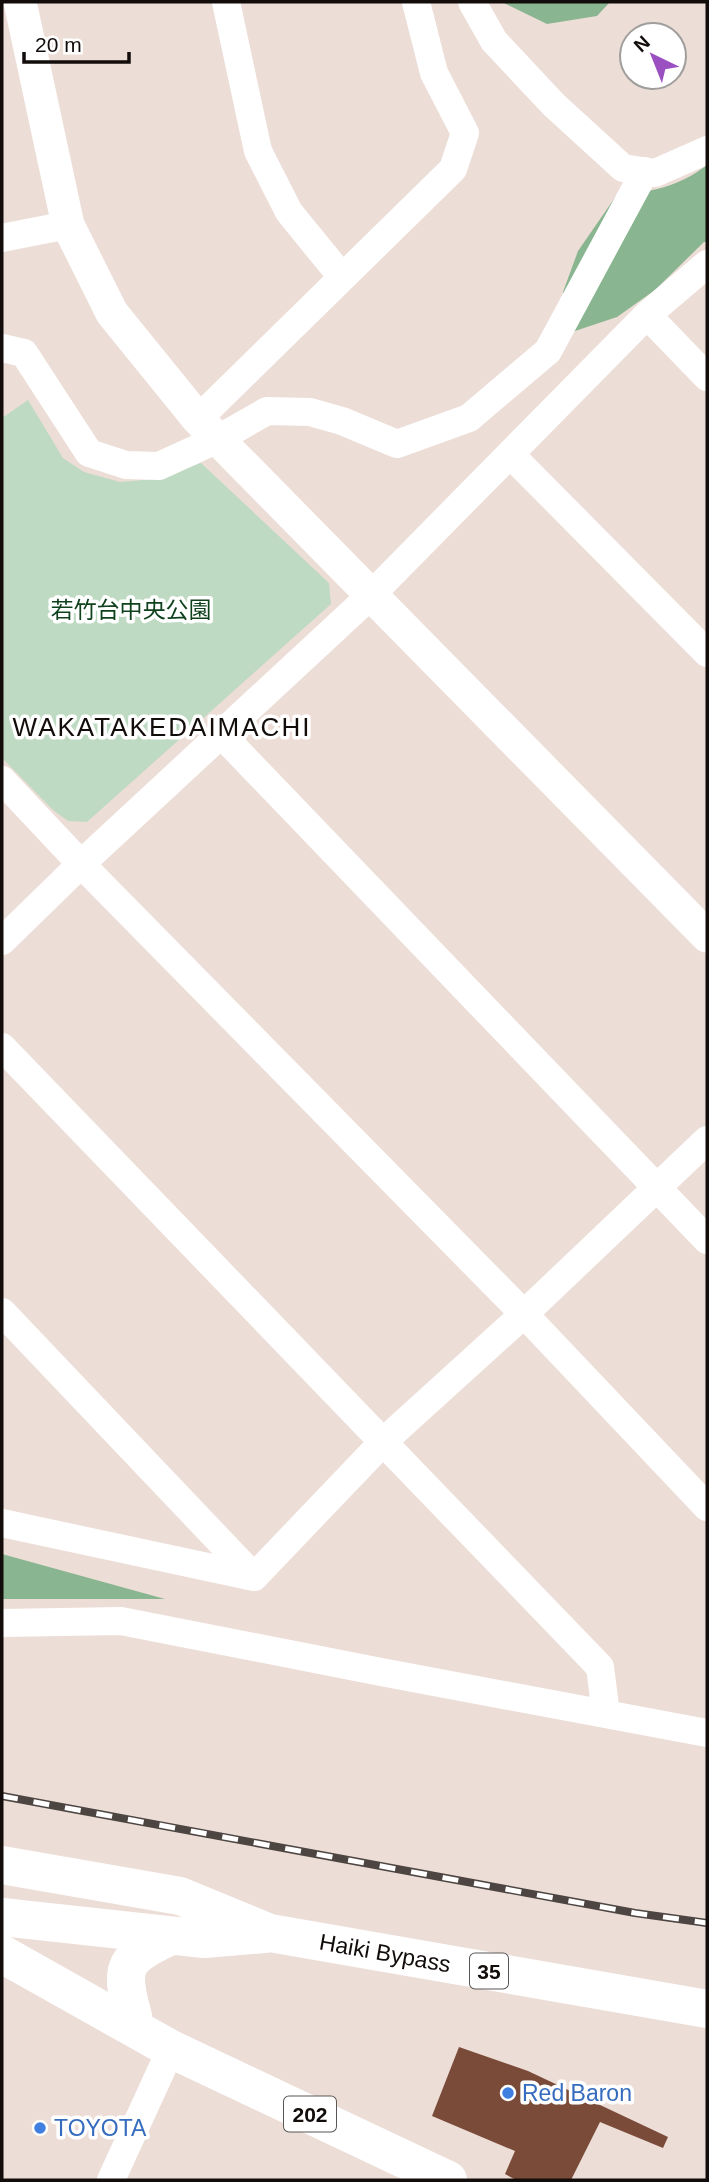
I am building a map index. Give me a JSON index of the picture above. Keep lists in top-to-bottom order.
{
  "streets": {
    "highway": ["Haiki Bypass", "35", "202"]
  },
  "crossings": [
    ["Haiki Bypass", "202"]
  ],
  "districts": ["WAKATAKEDAIMACHI"],
  "parks": ["若竹台中央公園"],
  "places": ["Red Baron", "TOYOTA"],
  "scale_bar": "20 m",
  "north": "top left"
}
